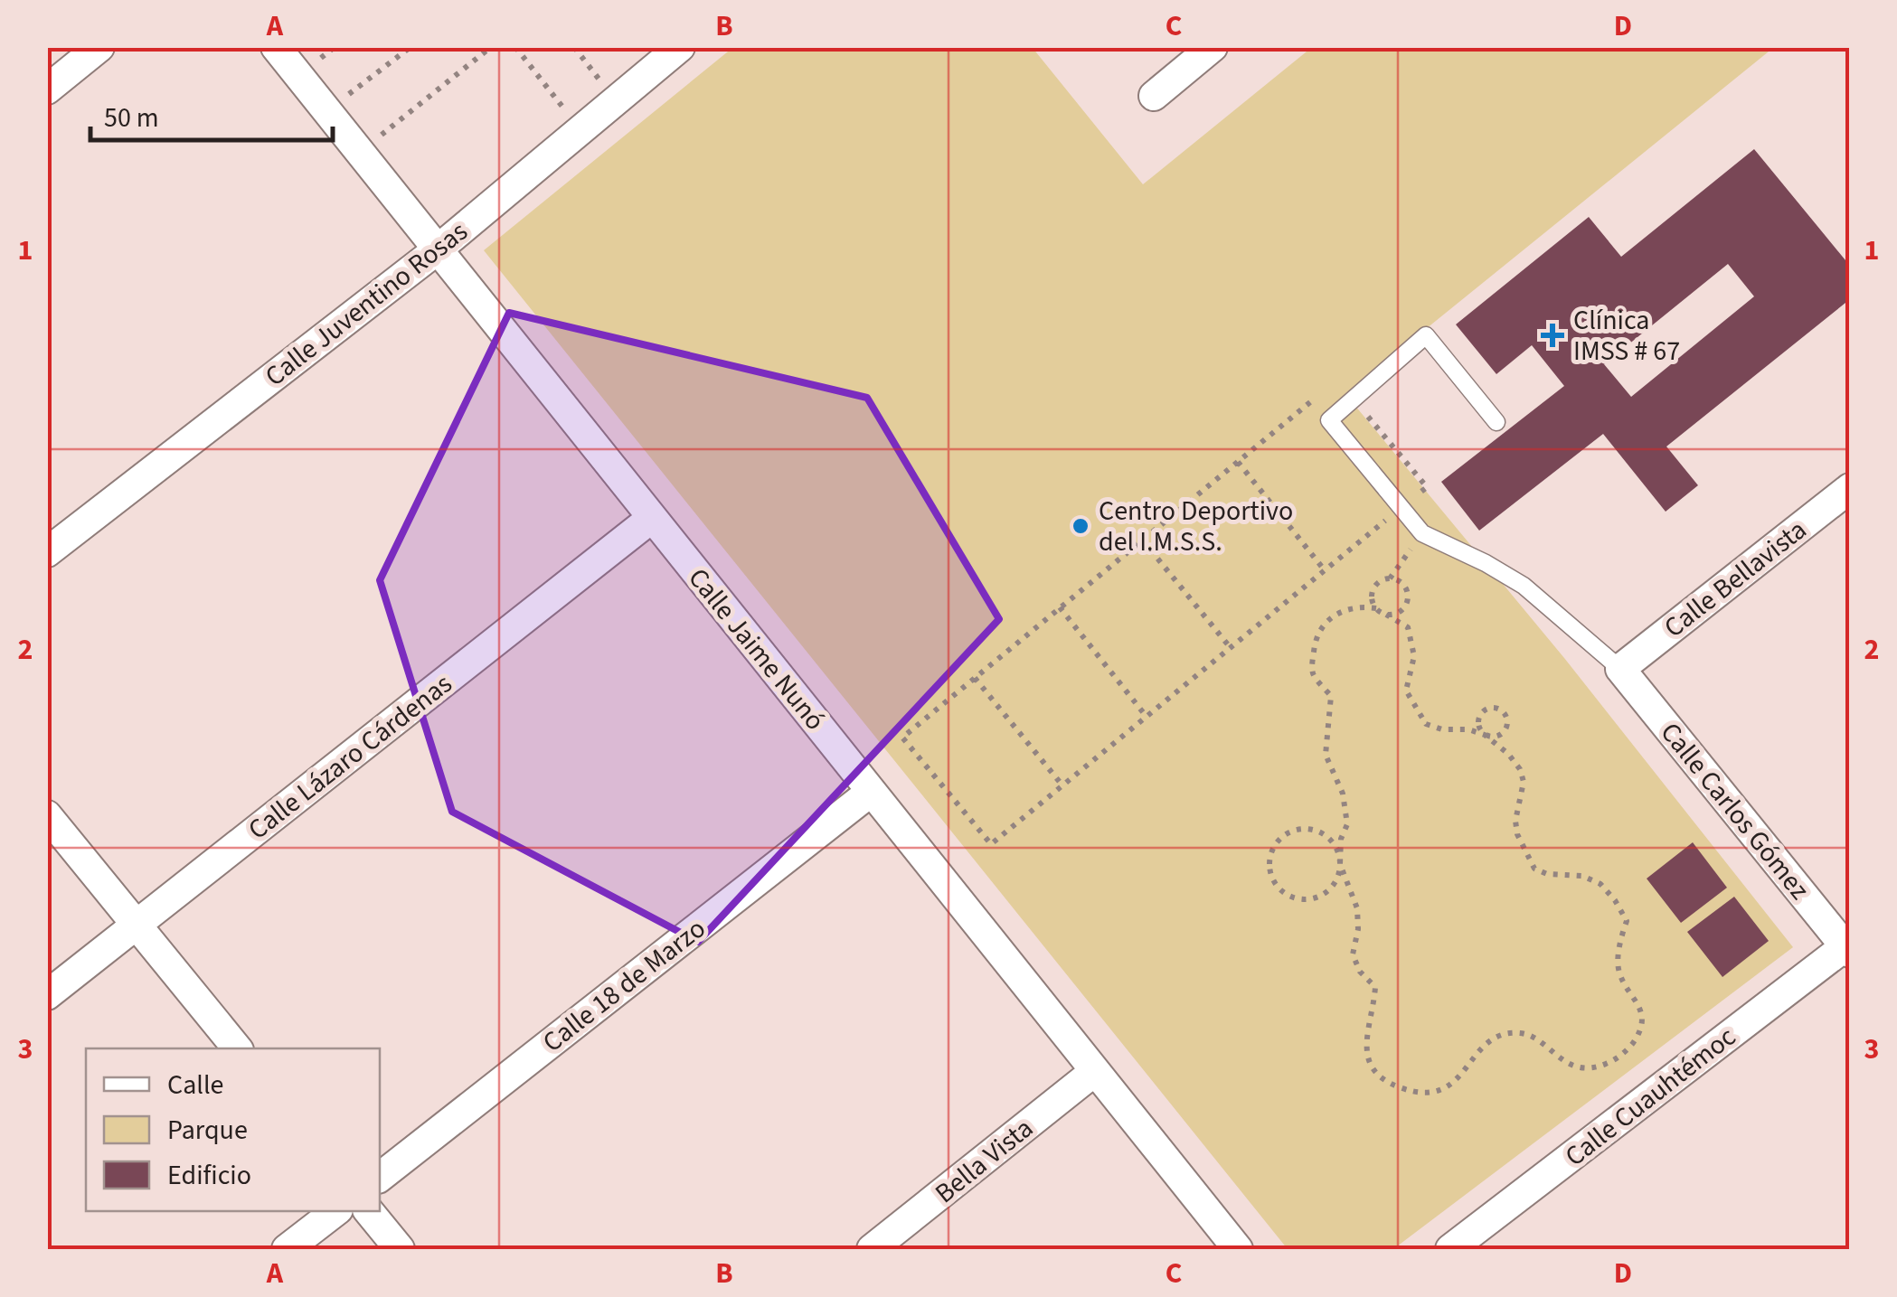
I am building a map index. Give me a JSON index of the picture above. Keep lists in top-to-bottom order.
{
  "streets": {
    "street": [
      "Calle Juventino Rosas",
      "Calle Bellavista",
      "Calle Jaime Nunó",
      "Calle Lázaro Cárdenas",
      "Calle Carlos Gómez",
      "Calle 18 de Marzo",
      "Calle Cuauhtémoc",
      "Bella Vista"
    ]
  },
  "crossings": [
    ["Calle Juventino Rosas", "Calle Jaime Nunó"],
    ["Calle Bellavista", "Calle Carlos Gómez"],
    ["Calle Jaime Nunó", "Calle Lázaro Cárdenas"],
    ["Calle Jaime Nunó", "Calle 18 de Marzo"],
    ["Calle Jaime Nunó", "Bella Vista"],
    ["Calle Carlos Gómez", "Calle Cuauhtémoc"]
  ],
  "places": {
    "health": ["Clínica IMSS # 67"],
    "other": ["Centro Deportivo del I.M.S.S."]
  },
  "legend": ["Calle", "Parque", "Edificio"],
  "scale_bar": "50 m",
  "grid": {
    "columns": [
      "A",
      "B",
      "C",
      "D"
    ],
    "rows": ["1", "2", "3"]
  }
}
